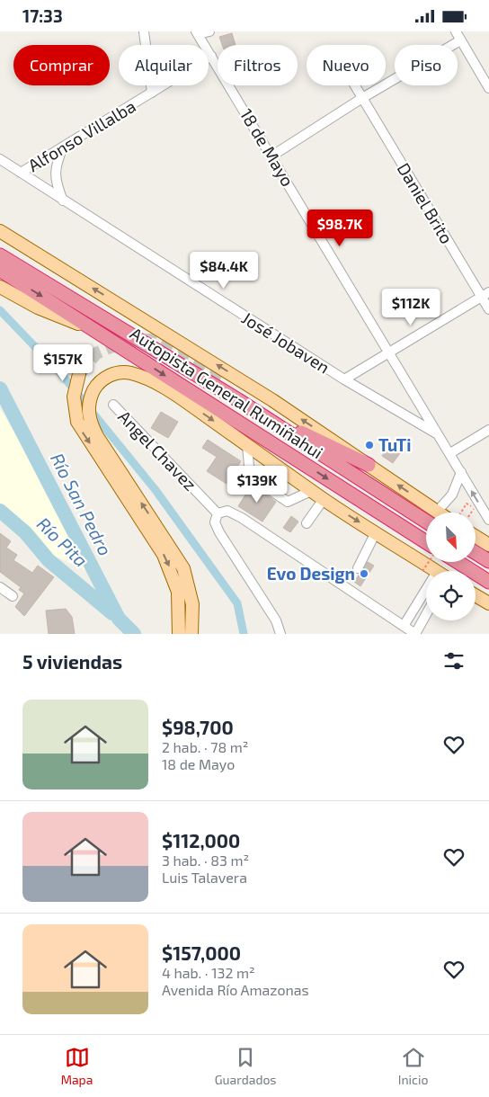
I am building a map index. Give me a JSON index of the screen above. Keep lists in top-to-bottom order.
{
  "streets": {
    "highway": ["Autopista General Rumiñahui"],
    "street": [
      "Alfonso Villalba",
      "18 de Mayo",
      "Daniel Brito",
      "José Jobaven",
      "Angel Chavez"
    ]
  },
  "crossings": [
    ["Alfonso Villalba", "18 de Mayo"],
    ["Alfonso Villalba", "José Jobaven"],
    ["18 de Mayo", "José Jobaven"]
  ],
  "water": ["Río San Pedro", "Río Pita"],
  "places": ["TuTi", "Evo Design"],
  "north": "bottom right",
  "page": {
    "status": "17:33",
    "chip": [
      "Comprar",
      "Alquilar",
      "Filtros",
      "Nuevo",
      "Piso"
    ],
    "price": [
      "$98.7K",
      "$84.4K",
      "$112K",
      "$157K",
      "$139K"
    ],
    "heading": "5 viviendas",
    "list": [
      {
        "name": "$98,700",
        "note": "2 hab. · 78 m² · 18 de Mayo"
      },
      {
        "name": "$112,000",
        "note": "3 hab. · 83 m² · Luis Talavera"
      },
      {
        "name": "$157,000",
        "note": "4 hab. · 132 m² · Avenida Río Amazonas"
      }
    ],
    "tabs": ["Mapa", "Guardados", "Inicio"]
  }
}
